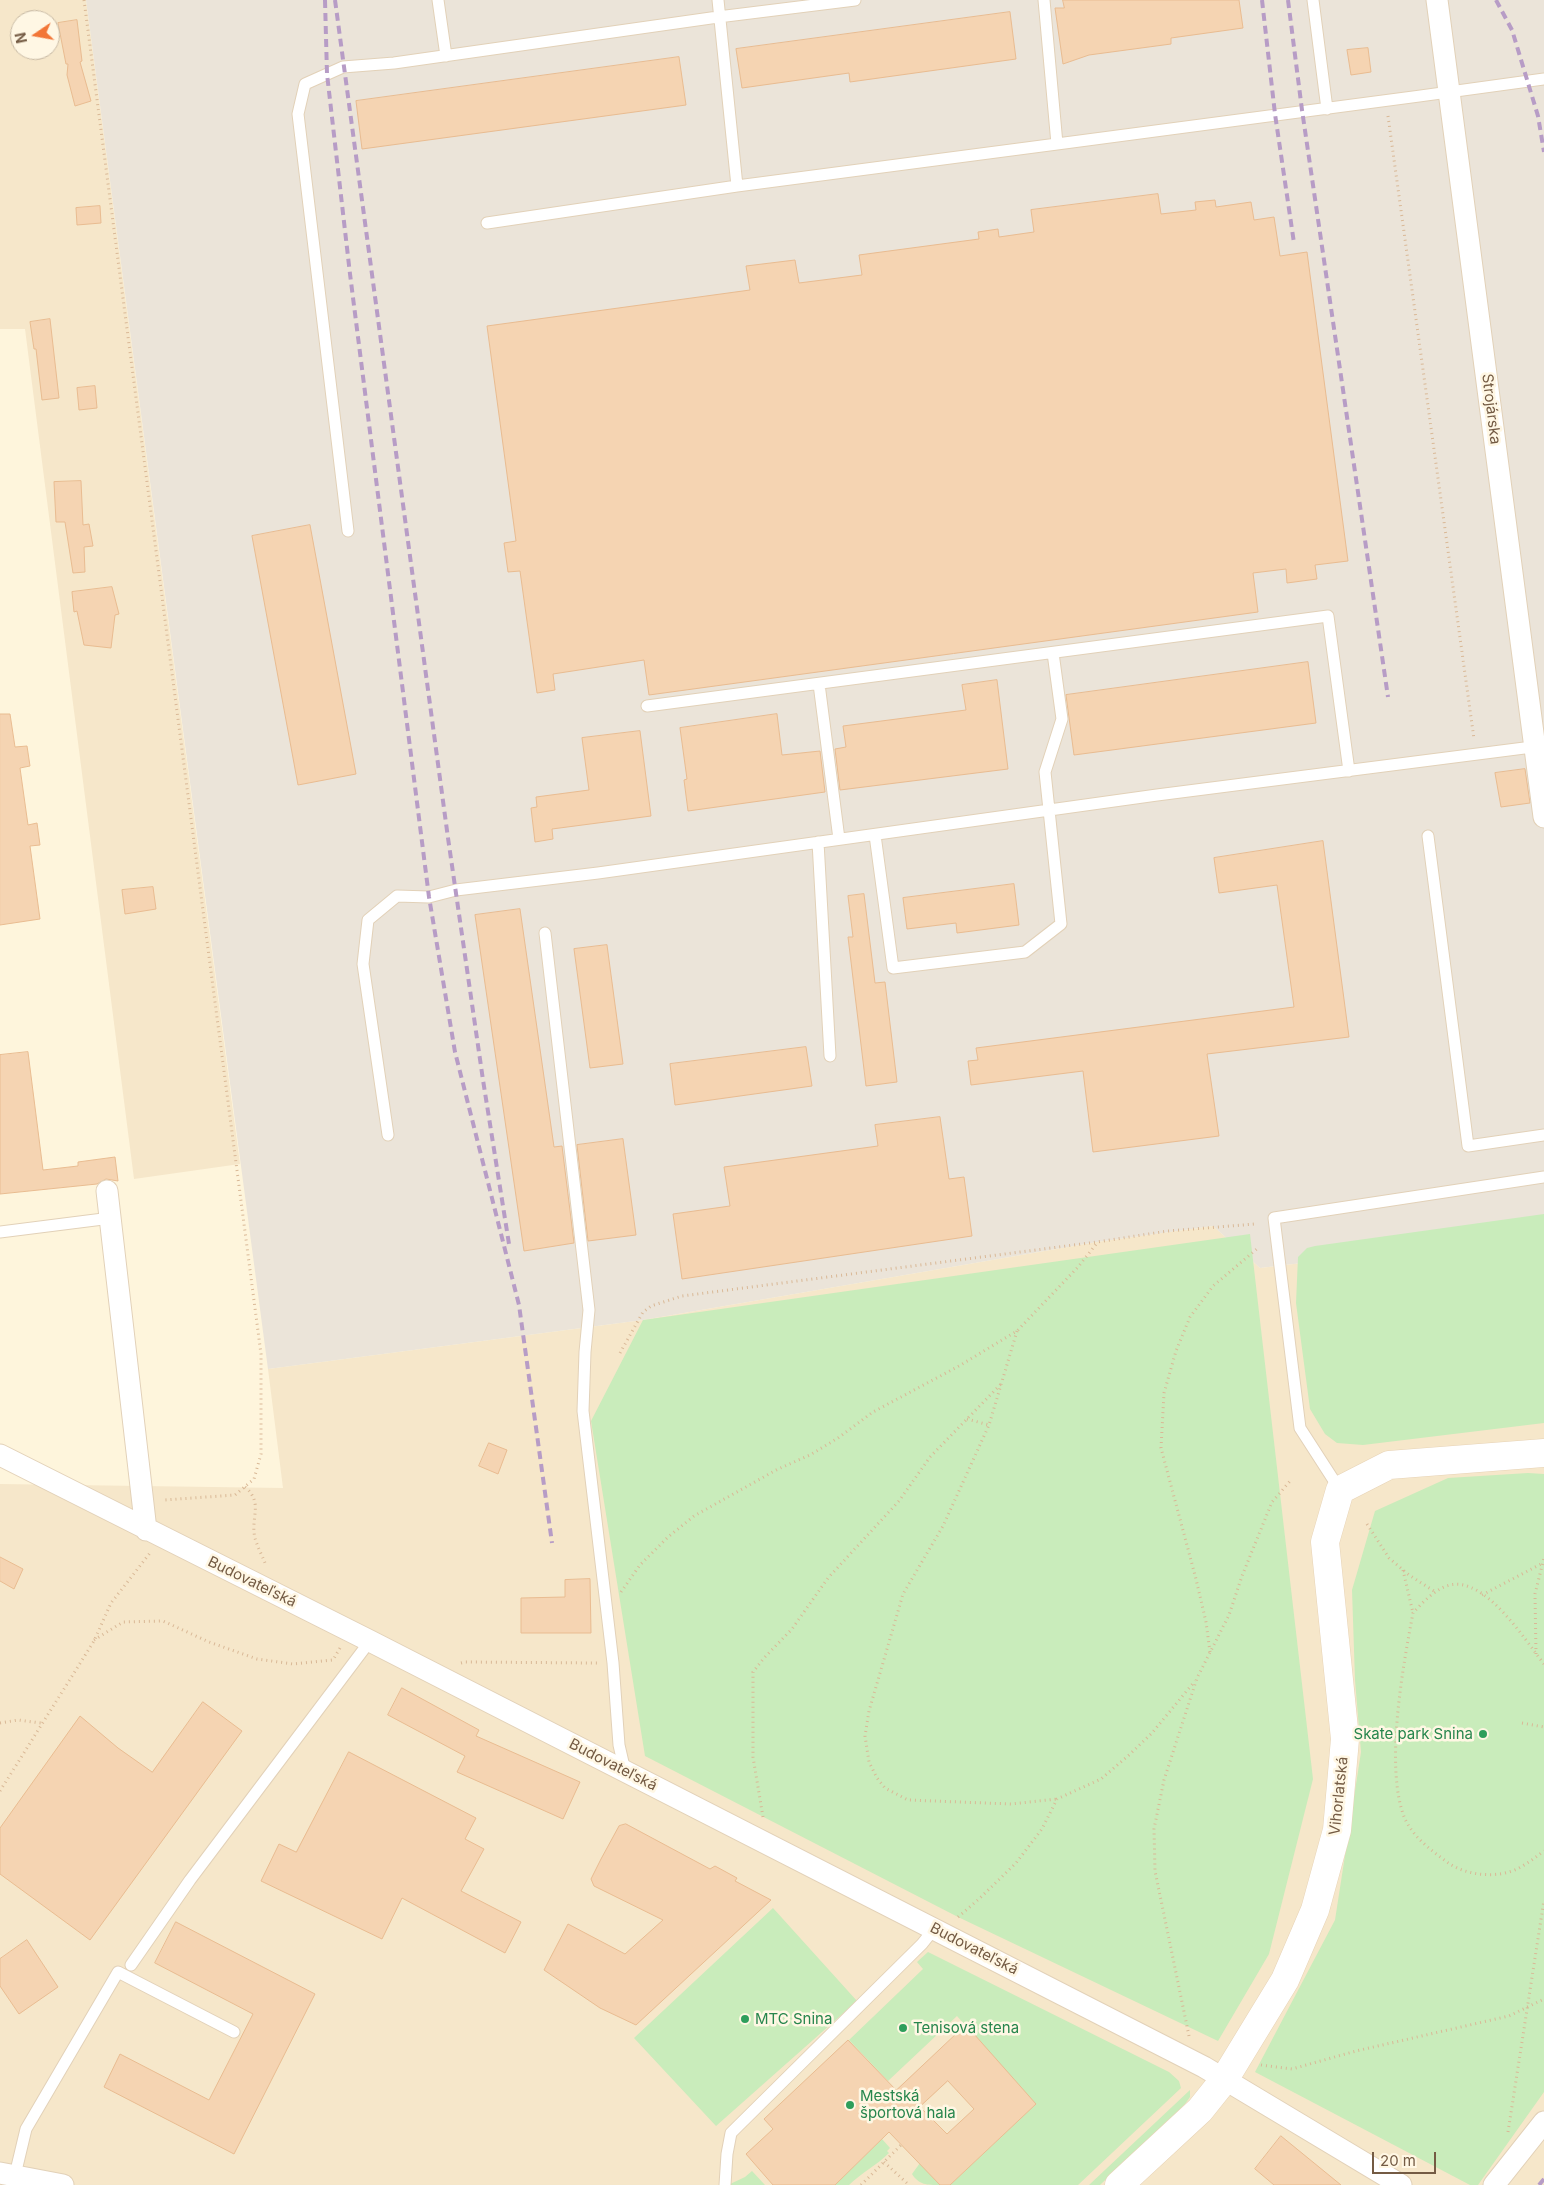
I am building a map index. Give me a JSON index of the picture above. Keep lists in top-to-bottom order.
{
  "streets": {
    "main road": ["Vihorlatská"],
    "street": ["Strojárska", "Budovateľská"]
  },
  "crossings": [
    ["Budovateľská", "Vihorlatská"]
  ],
  "places": [
    "Skate park Snina",
    "MTC Snina",
    "Tenisová stena",
    "Mestská športová hala"
  ],
  "scale_bar": "20 m",
  "north": "left"
}
